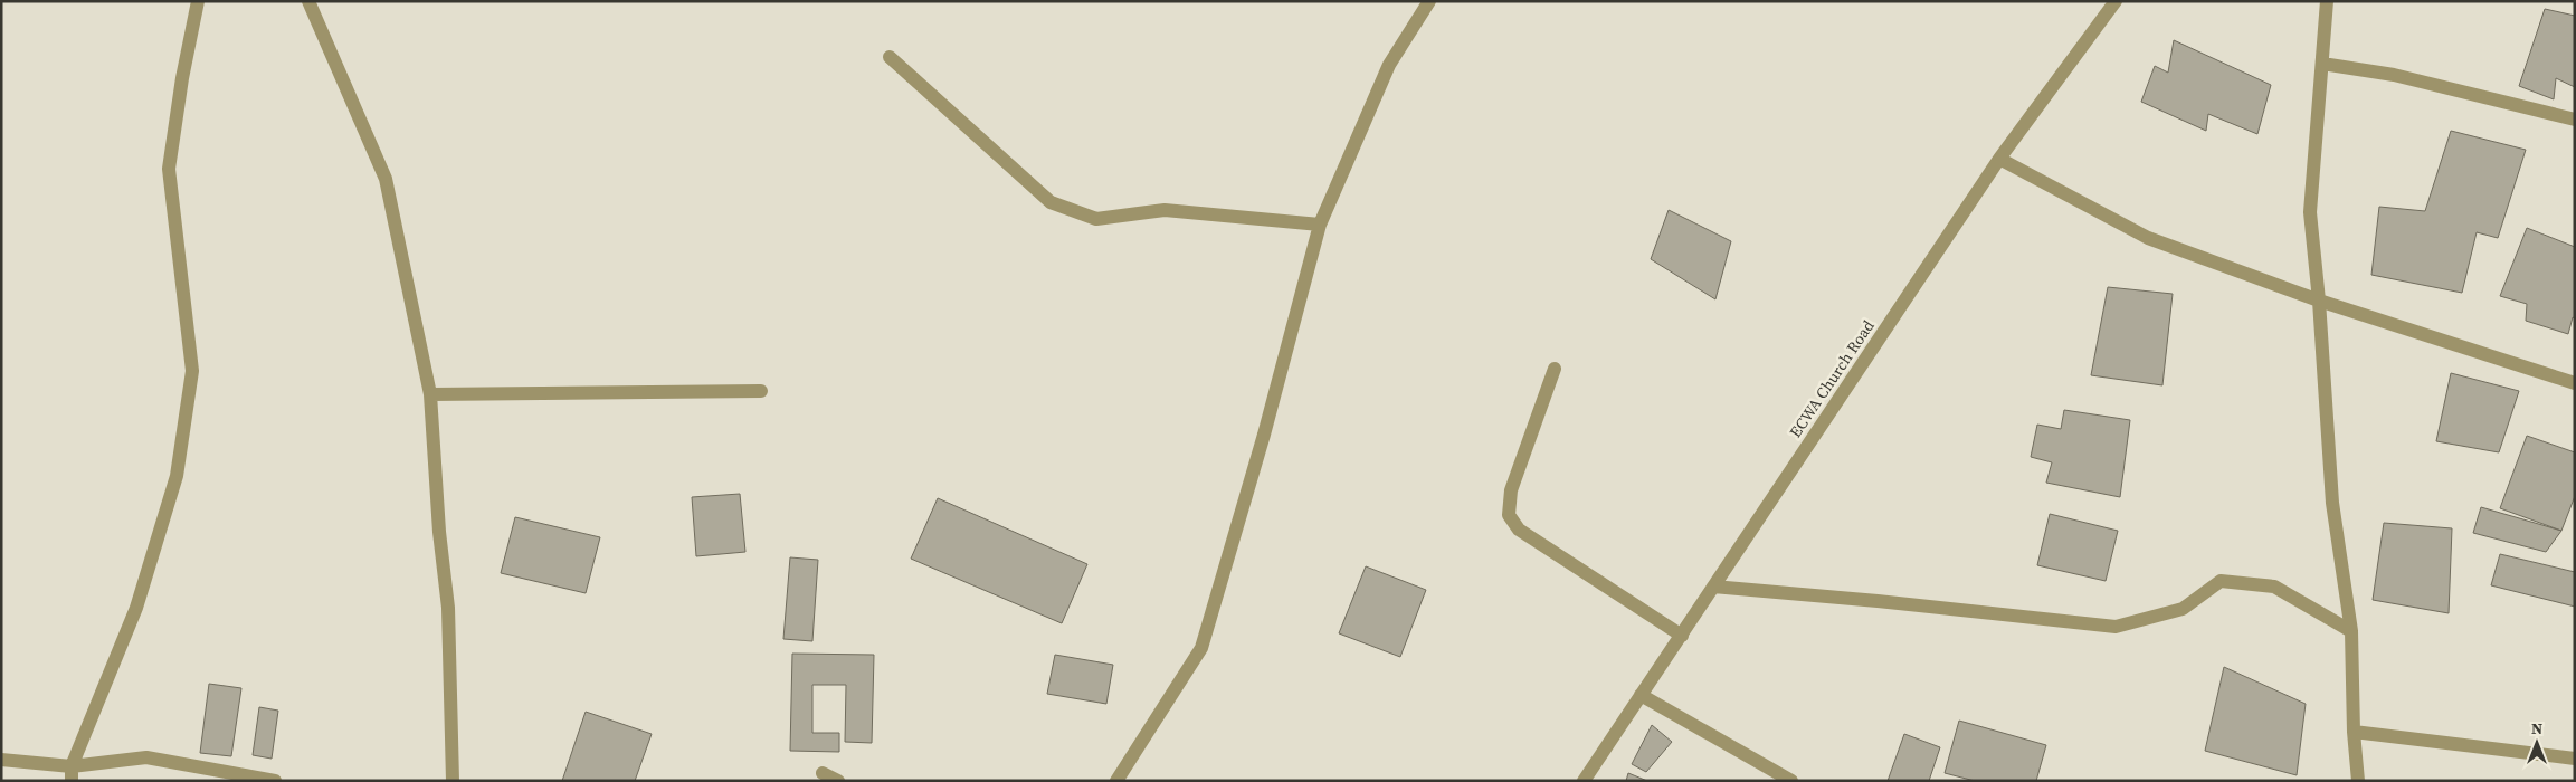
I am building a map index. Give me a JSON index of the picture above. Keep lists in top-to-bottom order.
{
  "streets": {
    "street": ["ECWA Church Road"]
  },
  "north": "top"
}
